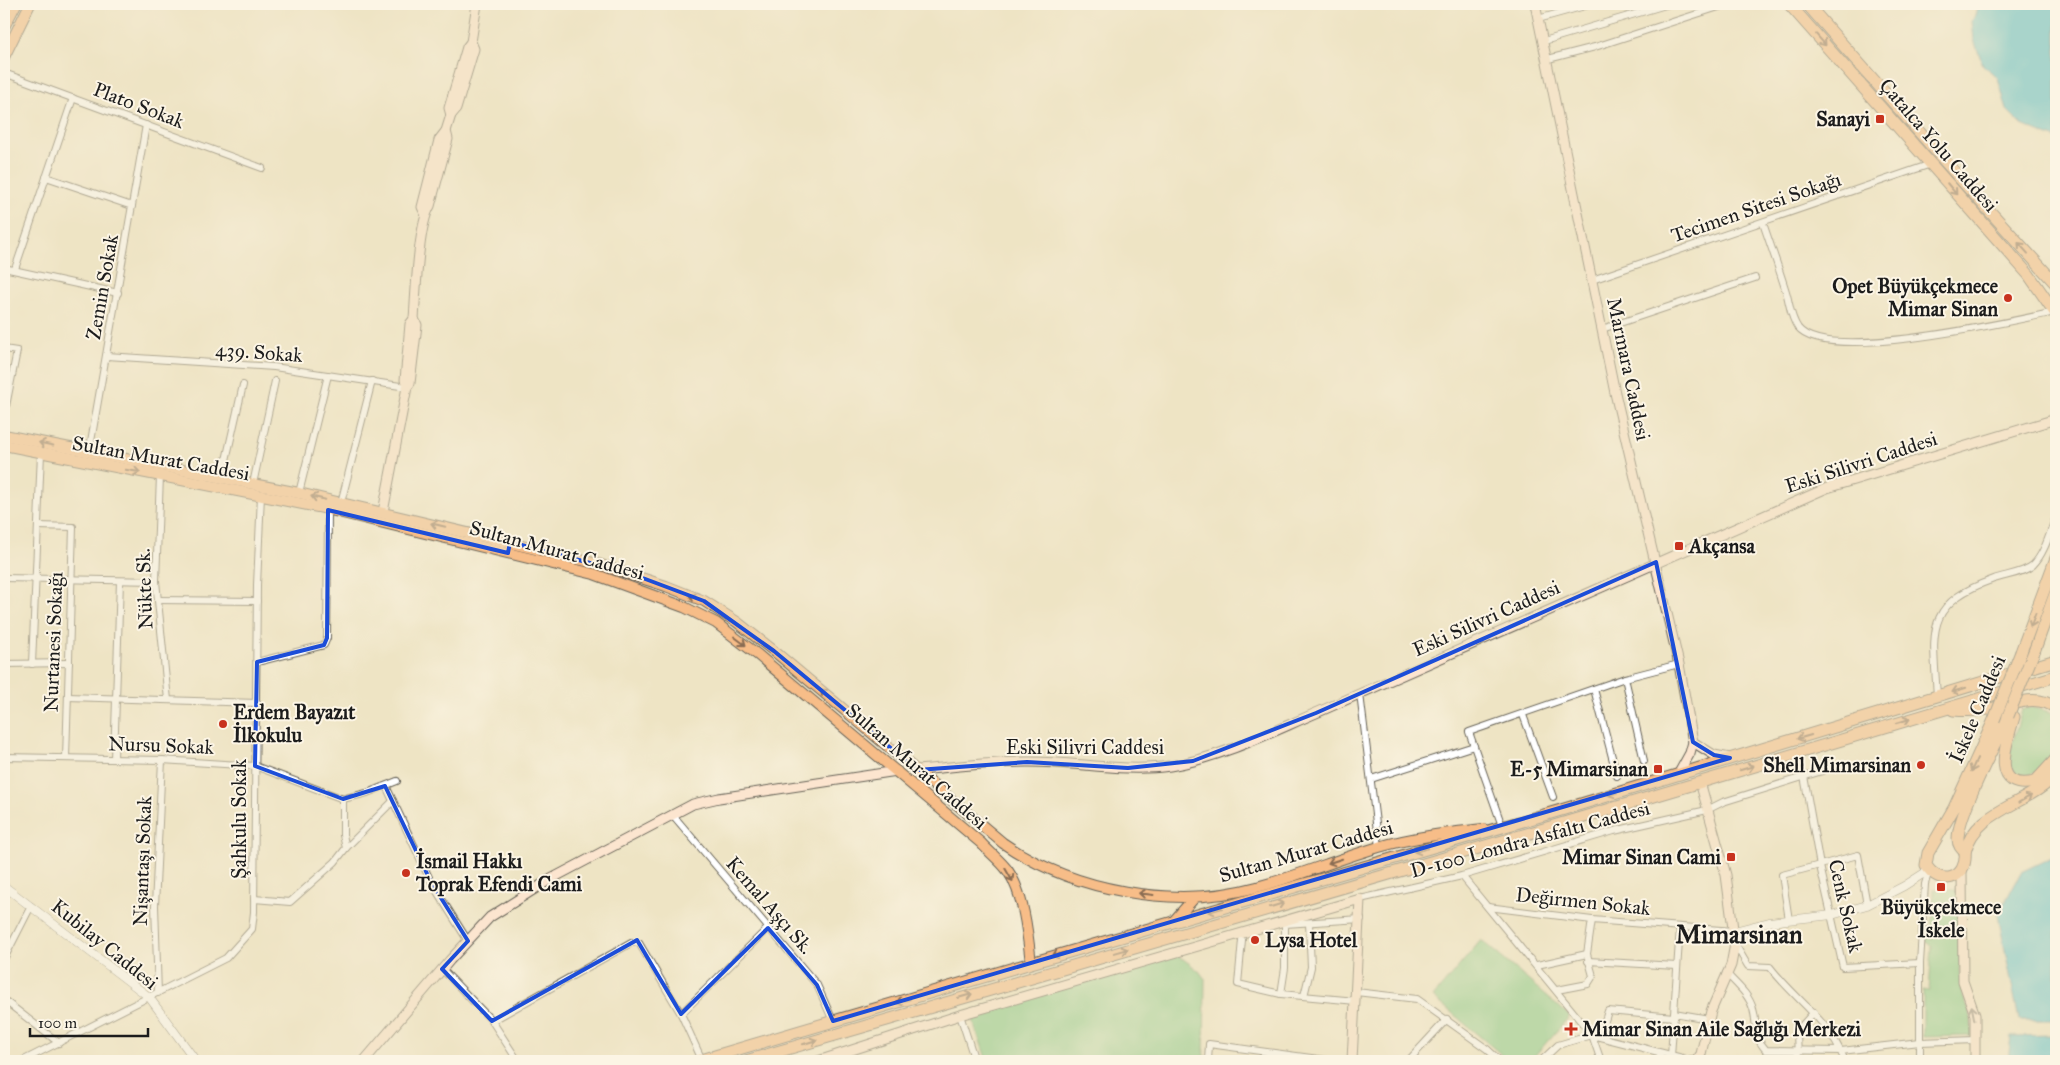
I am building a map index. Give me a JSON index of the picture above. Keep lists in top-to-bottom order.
{
  "streets": {
    "highway": ["Çatalca Yolu Caddesi", "İskele Caddesi"],
    "main road": ["Marmara Caddesi", "Sultan Murat Caddesi", "Eski Silivri Caddesi"],
    "street": [
      "Plato Sokak",
      "Tecimen Sitesi Sokağı",
      "Zemin Sokak",
      "439. Sokak",
      "Nükte Sk.",
      "Nurtanesi Sokağı",
      "Nursu Sokak",
      "Şahkulu Sokak",
      "D-100 Londra Asfaltı Caddesi",
      "Nişantaşı Sokak",
      "Değirmen Sokak",
      "Kemal Aşçı Sk.",
      "Cenk Sokak",
      "Kubilay Caddesi"
    ]
  },
  "crossings": [
    ["Plato Sokak", "Zemin Sokak"],
    ["Çatalca Yolu Caddesi", "Tecimen Sitesi Sokağı"],
    ["Tecimen Sitesi Sokağı", "Marmara Caddesi"],
    ["Zemin Sokak", "439. Sokak"],
    ["Zemin Sokak", "Sultan Murat Caddesi"],
    ["Marmara Caddesi", "Eski Silivri Caddesi"],
    ["Sultan Murat Caddesi", "Eski Silivri Caddesi"],
    ["Sultan Murat Caddesi", "Nükte Sk."],
    ["Sultan Murat Caddesi", "Şahkulu Sokak"],
    ["Nurtanesi Sokağı", "Nursu Sokak"],
    ["İskele Caddesi", "Cenk Sokak"],
    ["Nursu Sokak", "Şahkulu Sokak"],
    ["Nursu Sokak", "Nişantaşı Sokak"],
    ["Şahkulu Sokak", "Nişantaşı Sokak"],
    ["Şahkulu Sokak", "Kubilay Caddesi"],
    ["D-100 Londra Asfaltı Caddesi", "Cenk Sokak"]
  ],
  "districts": ["Mimarsinan"],
  "places": {
    "transit": [
      "Sanayi",
      "Akçansa",
      "E-5 Mimarsinan",
      "Mimar Sinan Cami",
      "Büyükçekmece İskele"
    ],
    "other": [
      "Opet Büyükçekmece Mimar Sinan",
      "Erdem Bayazıt İlkokulu",
      "Shell Mimarsinan",
      "İsmail Hakkı Toprak Efendi Cami",
      "Lysa Hotel"
    ],
    "health": ["Mimar Sinan Aile Sağlığı Merkezi"]
  },
  "scale_bar": "100 m"
}
